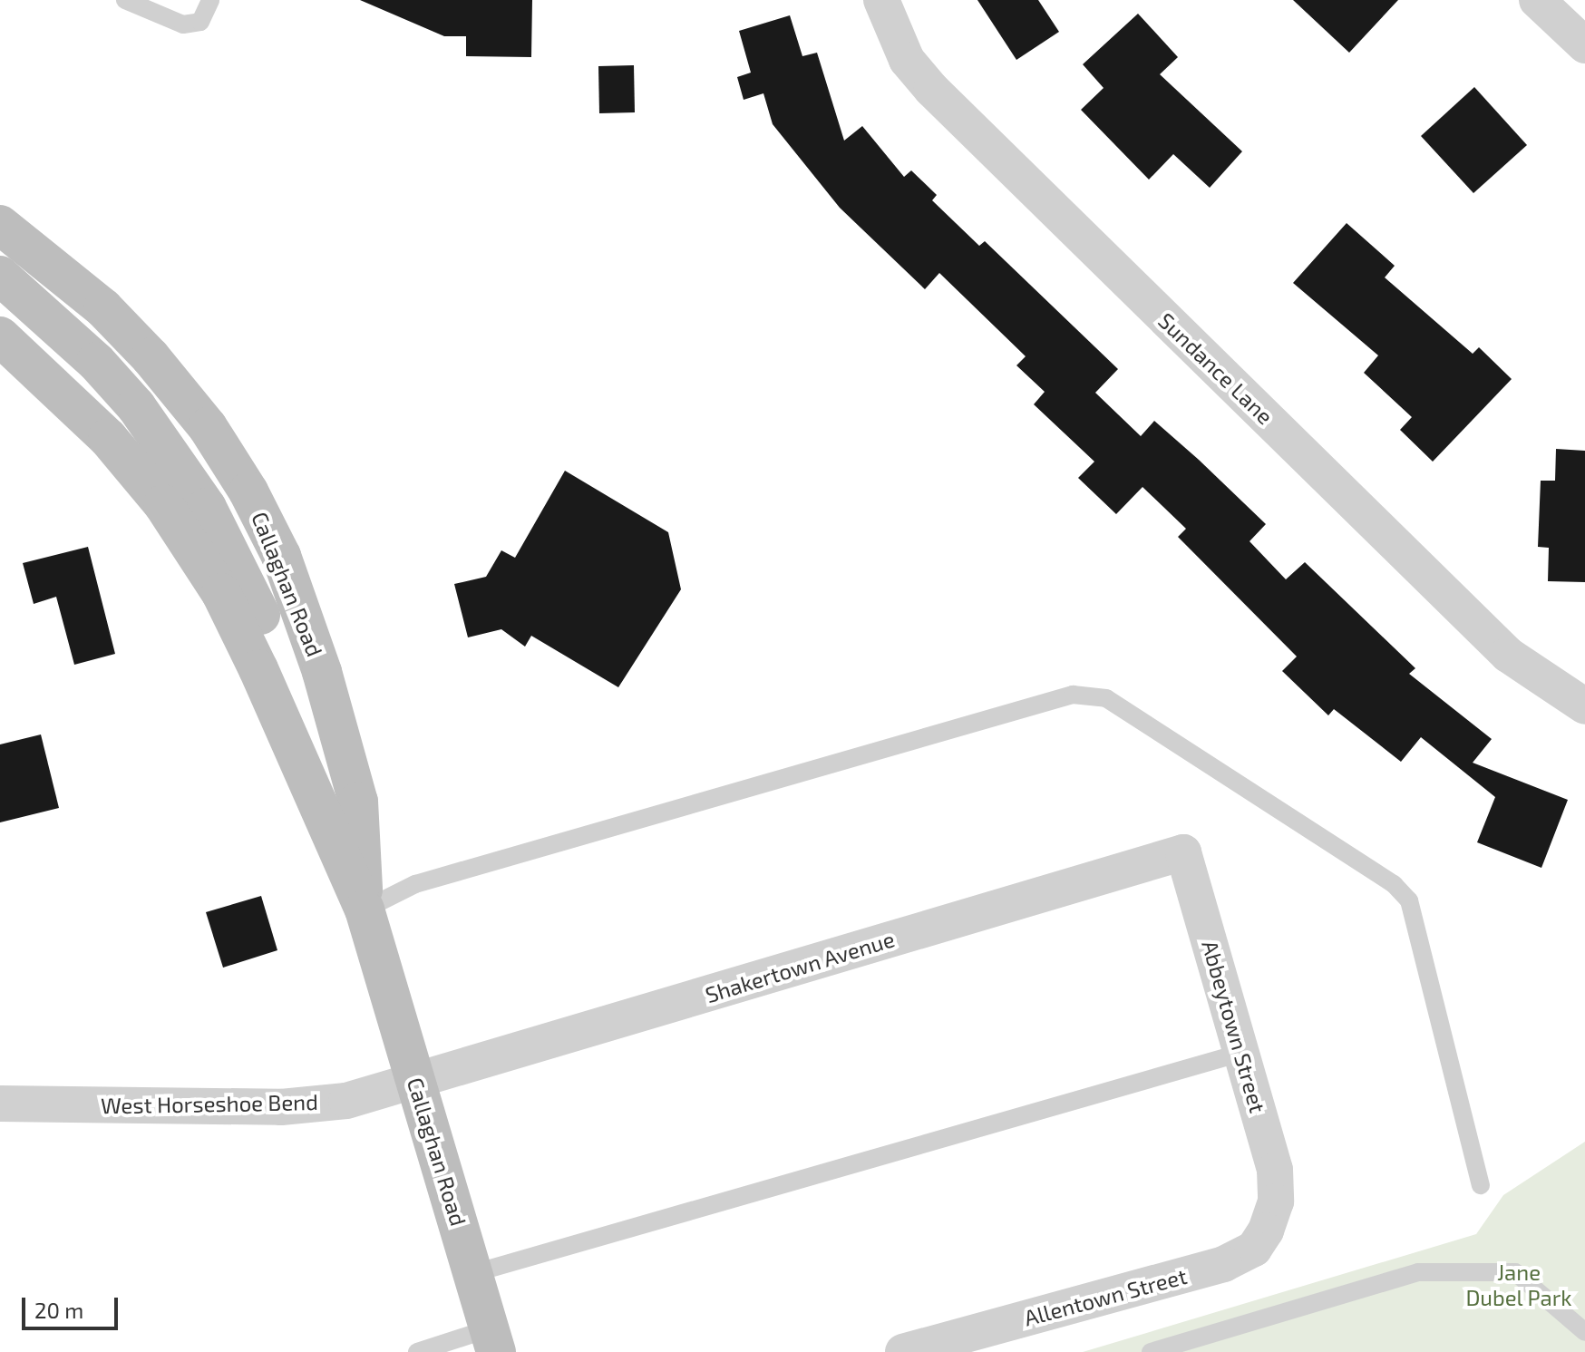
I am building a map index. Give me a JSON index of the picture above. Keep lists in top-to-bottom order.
{
  "streets": {
    "main road": ["Callaghan Road"],
    "street": [
      "Sundance Lane",
      "Shakertown Avenue",
      "Abbeytown Street",
      "West Horseshoe Bend",
      "Allentown Street"
    ]
  },
  "crossings": [
    ["Callaghan Road", "Shakertown Avenue"],
    ["Callaghan Road", "West Horseshoe Bend"],
    ["Shakertown Avenue", "Abbeytown Street"],
    ["Shakertown Avenue", "West Horseshoe Bend"],
    ["Abbeytown Street", "Allentown Street"]
  ],
  "parks": ["Jane Dubel Park"],
  "scale_bar": "20 m"
}
